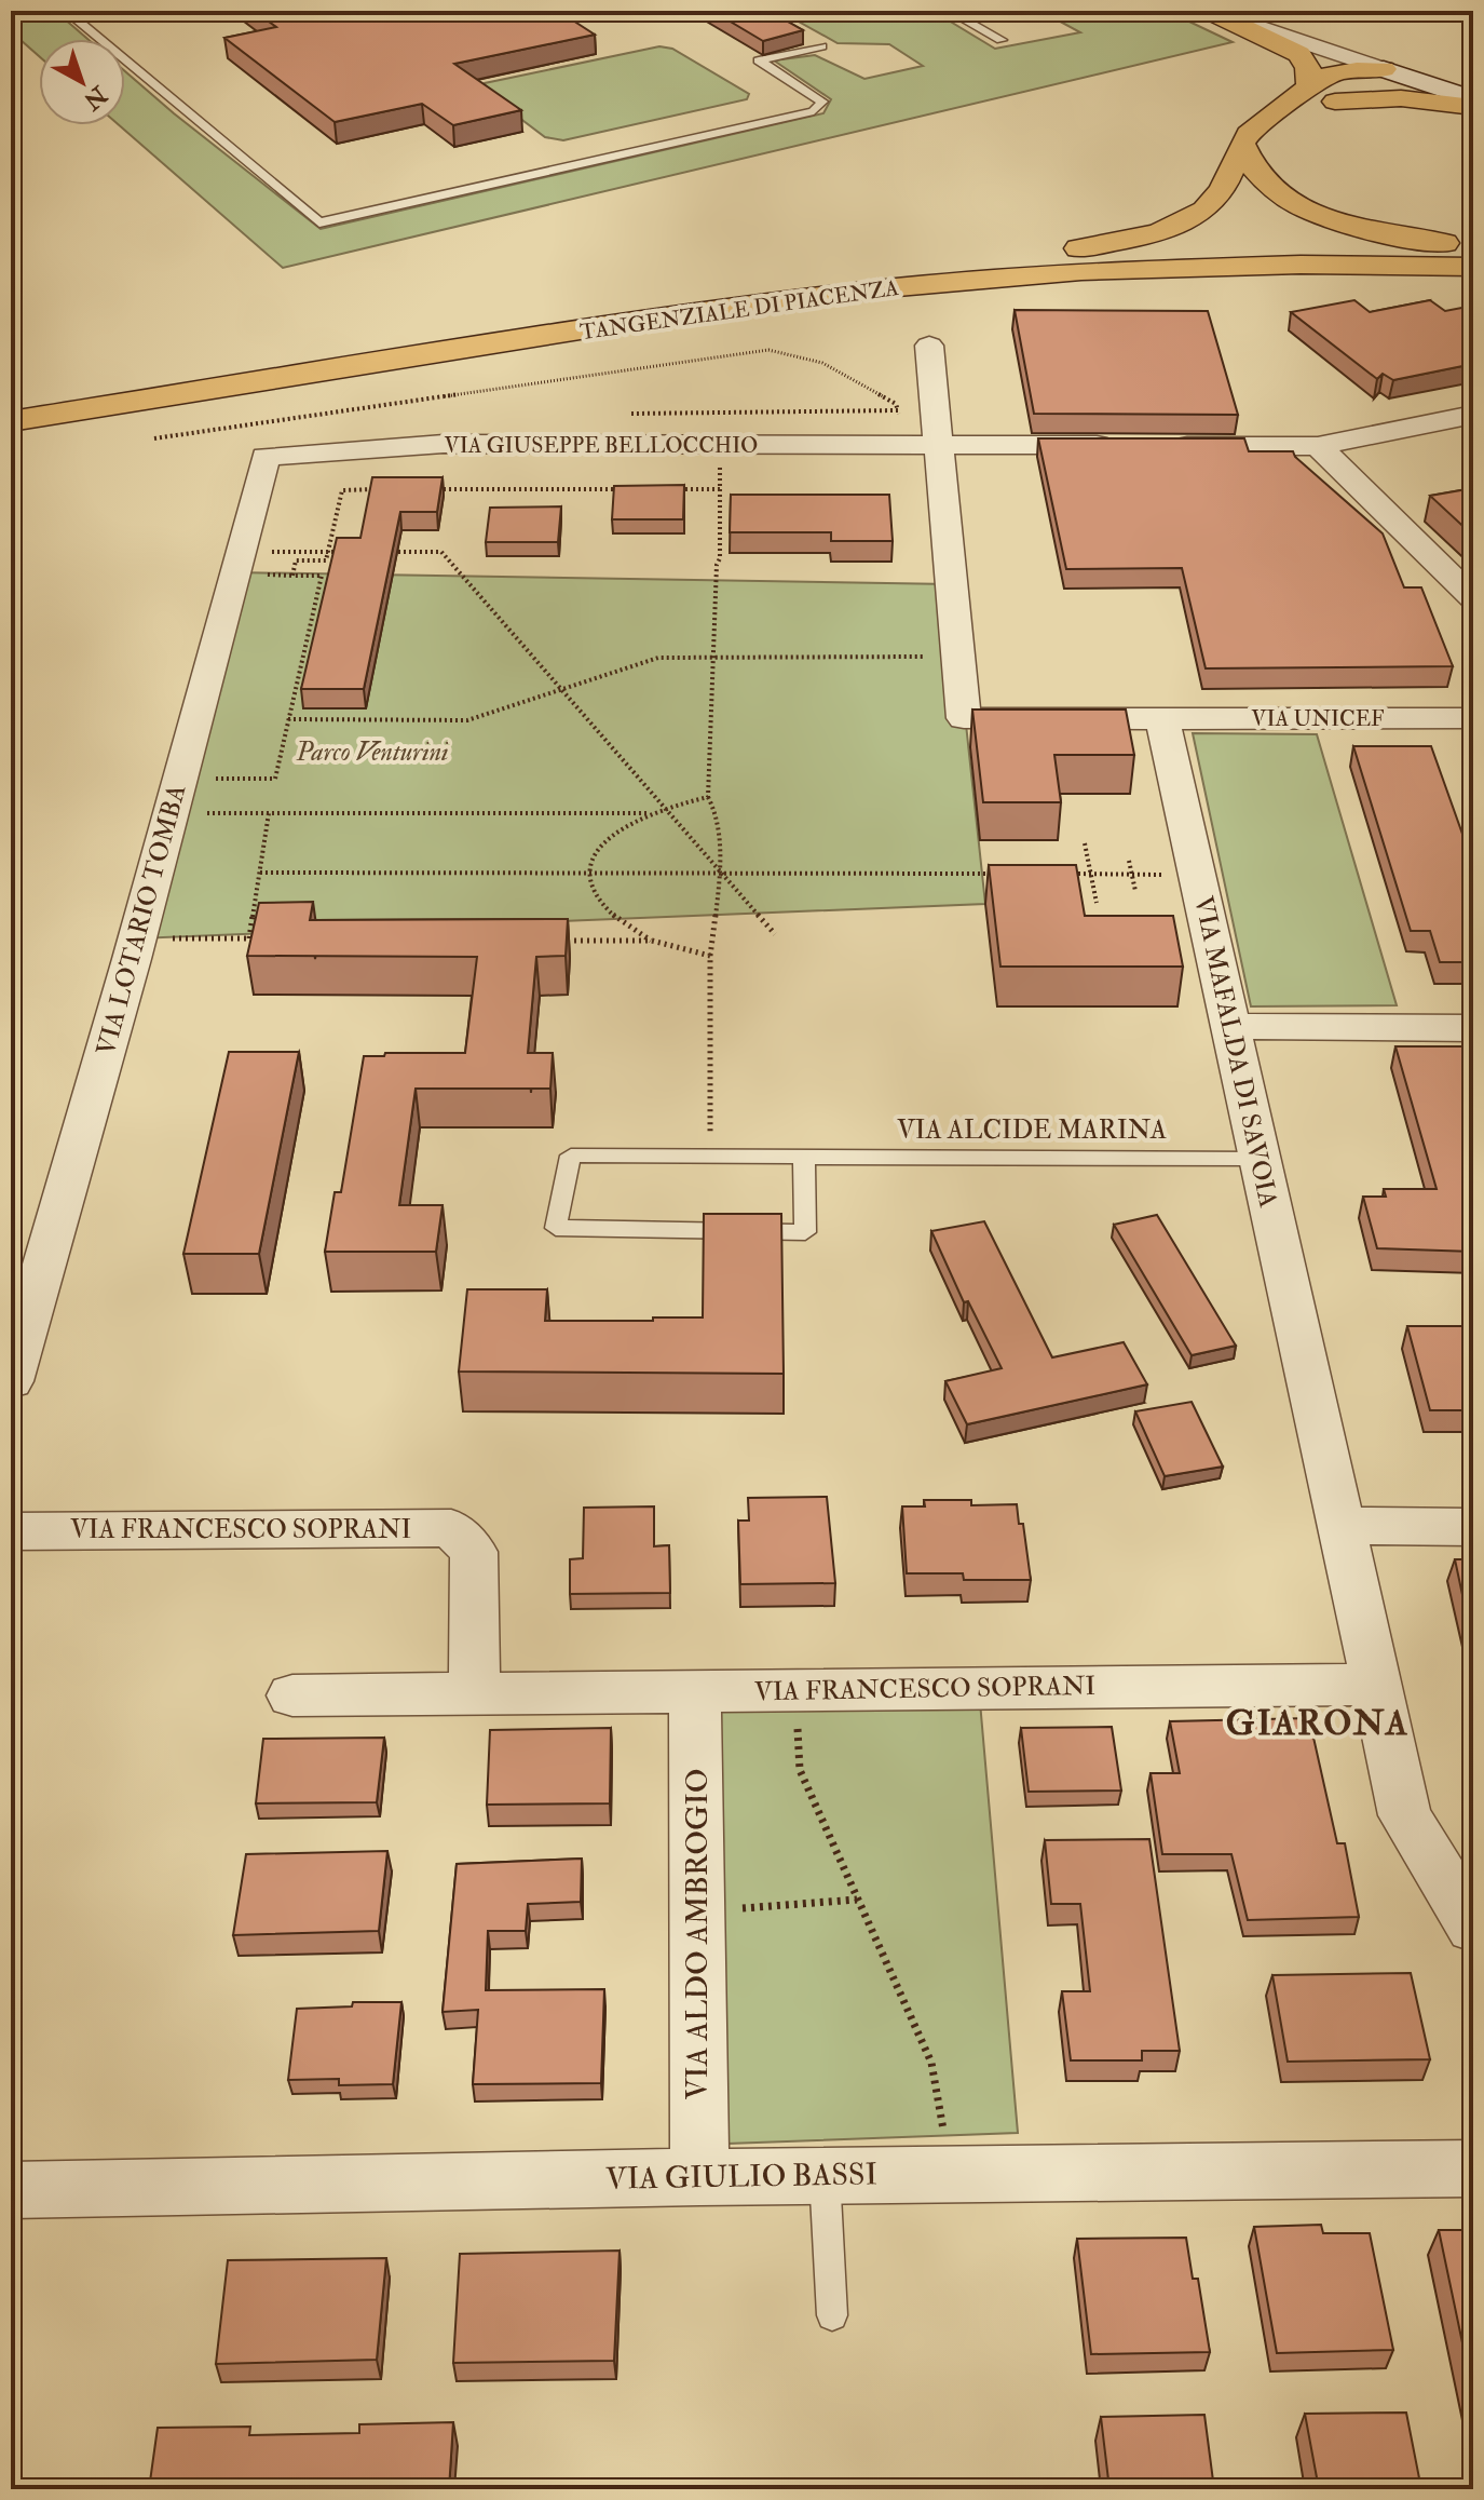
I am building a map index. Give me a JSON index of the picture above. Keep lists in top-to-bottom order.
{
  "streets": {
    "highway": ["TANGENZIALE DI PIACENZA"],
    "street": [
      "VIA GIUSEPPE BELLOCCHIO",
      "VIA UNICEF",
      "VIA LOTARIO TOMBA",
      "VIA MAFALDA DI SAVOIA",
      "VIA FRANCESCO SOPRANI",
      "VIA ALDO AMBROGIO",
      "VIA GIULIO BASSI"
    ],
    "lane": ["VIA ALCIDE MARINA"]
  },
  "crossings": [
    ["VIA GIUSEPPE BELLOCCHIO", "VIA LOTARIO TOMBA"],
    ["VIA UNICEF", "VIA MAFALDA DI SAVOIA"],
    ["VIA MAFALDA DI SAVOIA", "VIA ALCIDE MARINA"],
    ["VIA MAFALDA DI SAVOIA", "VIA FRANCESCO SOPRANI"],
    ["VIA FRANCESCO SOPRANI", "VIA ALDO AMBROGIO"],
    ["VIA ALDO AMBROGIO", "VIA GIULIO BASSI"]
  ],
  "districts": ["GIARONA"],
  "parks": ["Parco Venturini"],
  "north": "bottom right"
}
